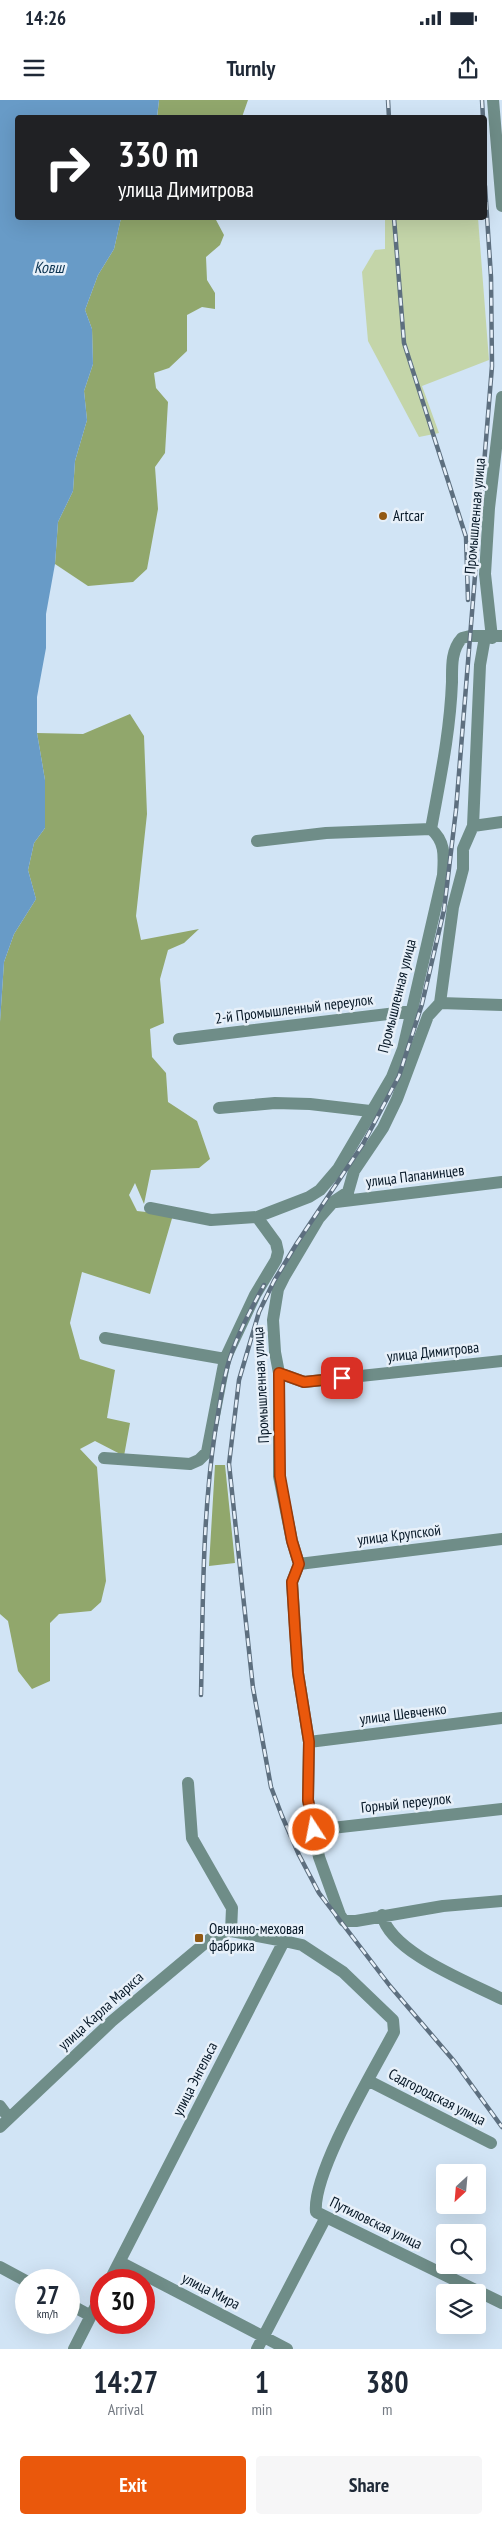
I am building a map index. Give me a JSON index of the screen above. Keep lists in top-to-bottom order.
{
  "streets": {
    "street": [
      "Промышленная улица",
      "2-й Промышленный переулок",
      "улица Папанинцев",
      "улица Димитрова",
      "улица Крупской",
      "улица Шевченко",
      "Горный переулок",
      "улица Карла Маркса",
      "улица Энгельса",
      "Садгородская улица",
      "Путиловская улица",
      "улица Мира"
    ]
  },
  "crossings": [
    ["Промышленная улица", "2-й Промышленный переулок"],
    ["Промышленная улица", "улица Папанинцев"],
    ["Промышленная улица", "улица Димитрова"],
    ["Промышленная улица", "улица Крупской"],
    ["улица Энгельса", "улица Мира"]
  ],
  "water": ["Ковш"],
  "places": {
    "other": ["Artcar"],
    "transit": ["Овчинно-меховая фабрика"]
  },
  "north": "bottom left",
  "page": {
    "status": "14:26",
    "header": "Turnly",
    "turn": ["330 m", "улица Димитрова"],
    "speed": "27 km/h",
    "limit": "30",
    "eta": [
      "14:27",
      "Arrival",
      "1",
      "min",
      "380",
      "m"
    ],
    "buttons": ["Exit", "Share"]
  }
}
